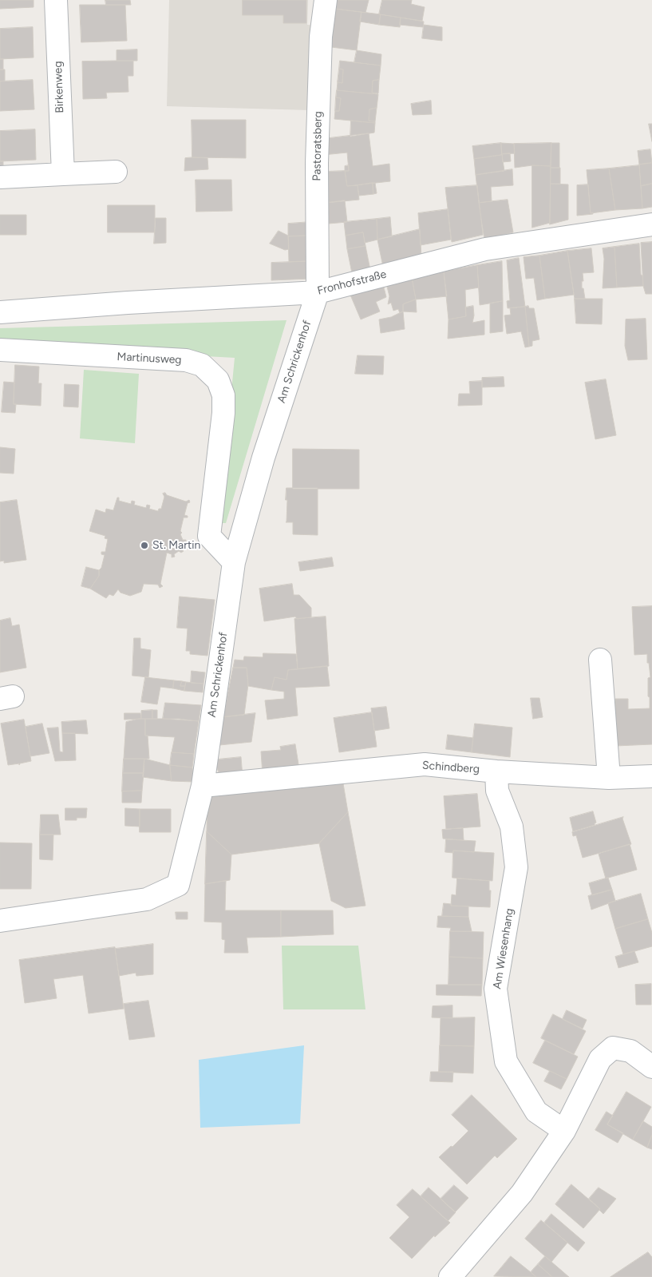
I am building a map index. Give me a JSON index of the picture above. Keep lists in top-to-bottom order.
{
  "streets": {
    "street": [
      "Birkenweg",
      "Pastoratsberg",
      "Fronhofstraße",
      "Martinusweg",
      "Am Schrickenhof",
      "Schindberg",
      "Am Wiesenhang"
    ]
  },
  "crossings": [
    ["Pastoratsberg", "Fronhofstraße"],
    ["Pastoratsberg", "Am Schrickenhof"],
    ["Fronhofstraße", "Am Schrickenhof"],
    ["Martinusweg", "Am Schrickenhof"],
    ["Am Schrickenhof", "Schindberg"],
    ["Schindberg", "Am Wiesenhang"]
  ],
  "places": ["St. Martin"]
}
